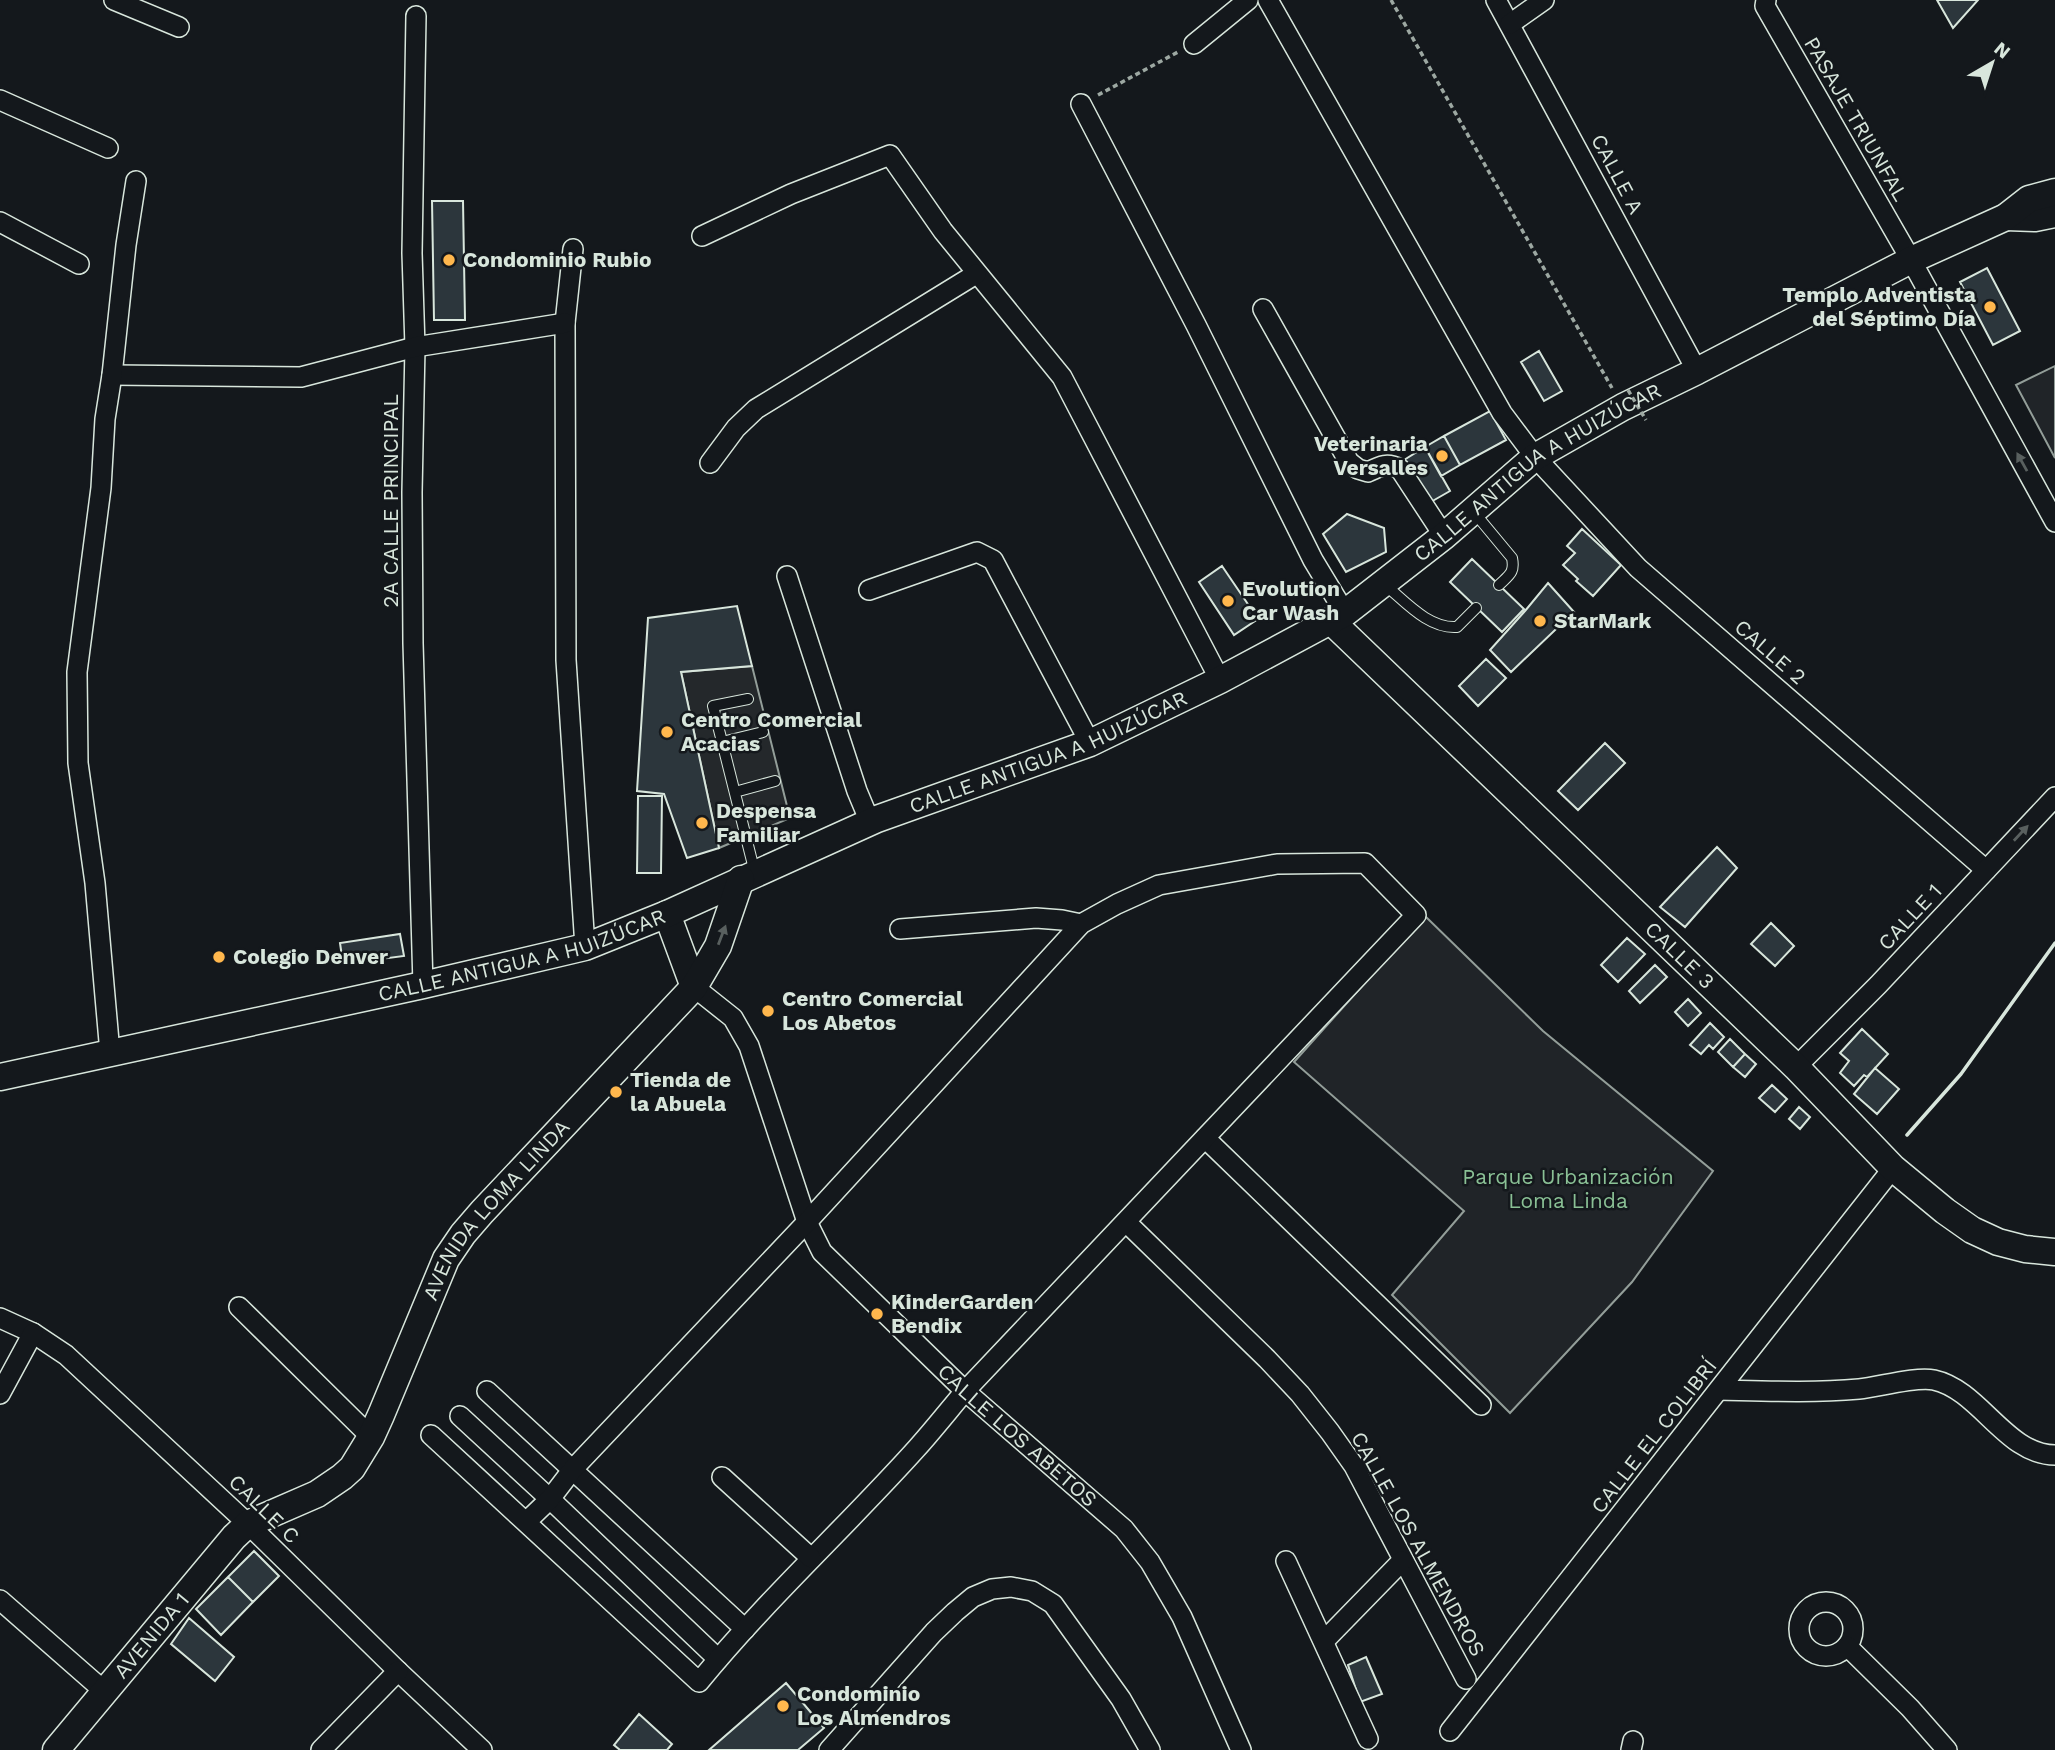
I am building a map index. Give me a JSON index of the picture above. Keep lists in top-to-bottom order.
{
  "streets": {
    "main road": [
      "CALLE ANTIGUA A HUIZÚCAR",
      "CALLE 3",
      "AVENIDA LOMA LINDA",
      "AVENIDA 1"
    ],
    "street": [
      "PASAJE TRIUNFAL",
      "CALLE A",
      "2A CALLE PRINCIPAL",
      "CALLE 2",
      "CALLE 1",
      "CALLE LOS ABETOS",
      "CALLE EL COLIBRÍ",
      "CALLE C",
      "CALLE LOS ALMENDROS"
    ]
  },
  "crossings": [
    ["PASAJE TRIUNFAL", "CALLE ANTIGUA A HUIZÚCAR"],
    ["CALLE A", "CALLE ANTIGUA A HUIZÚCAR"],
    ["CALLE ANTIGUA A HUIZÚCAR", "2A CALLE PRINCIPAL"],
    ["CALLE ANTIGUA A HUIZÚCAR", "CALLE 2"],
    ["CALLE ANTIGUA A HUIZÚCAR", "CALLE 3"],
    ["CALLE ANTIGUA A HUIZÚCAR", "AVENIDA LOMA LINDA"],
    ["CALLE 2", "CALLE 1"],
    ["CALLE 1", "CALLE 3"],
    ["CALLE 3", "CALLE EL COLIBRÍ"],
    ["AVENIDA LOMA LINDA", "CALLE LOS ABETOS"],
    ["AVENIDA LOMA LINDA", "CALLE C"],
    ["AVENIDA LOMA LINDA", "AVENIDA 1"],
    ["CALLE C", "AVENIDA 1"]
  ],
  "parks": ["Parque Urbanización Loma Linda"],
  "places": [
    "Condominio Rubio",
    "Templo Adventista del Séptimo Día",
    "Veterinaria Versalles",
    "Evolution Car Wash",
    "StarMark",
    "Centro Comercial Acacias",
    "Despensa Familiar",
    "Colegio Denver",
    "Centro Comercial Los Abetos",
    "Tienda de la Abuela",
    "KinderGarden Bendix",
    "Condominio Los Almendros"
  ],
  "north": "top right"
}
